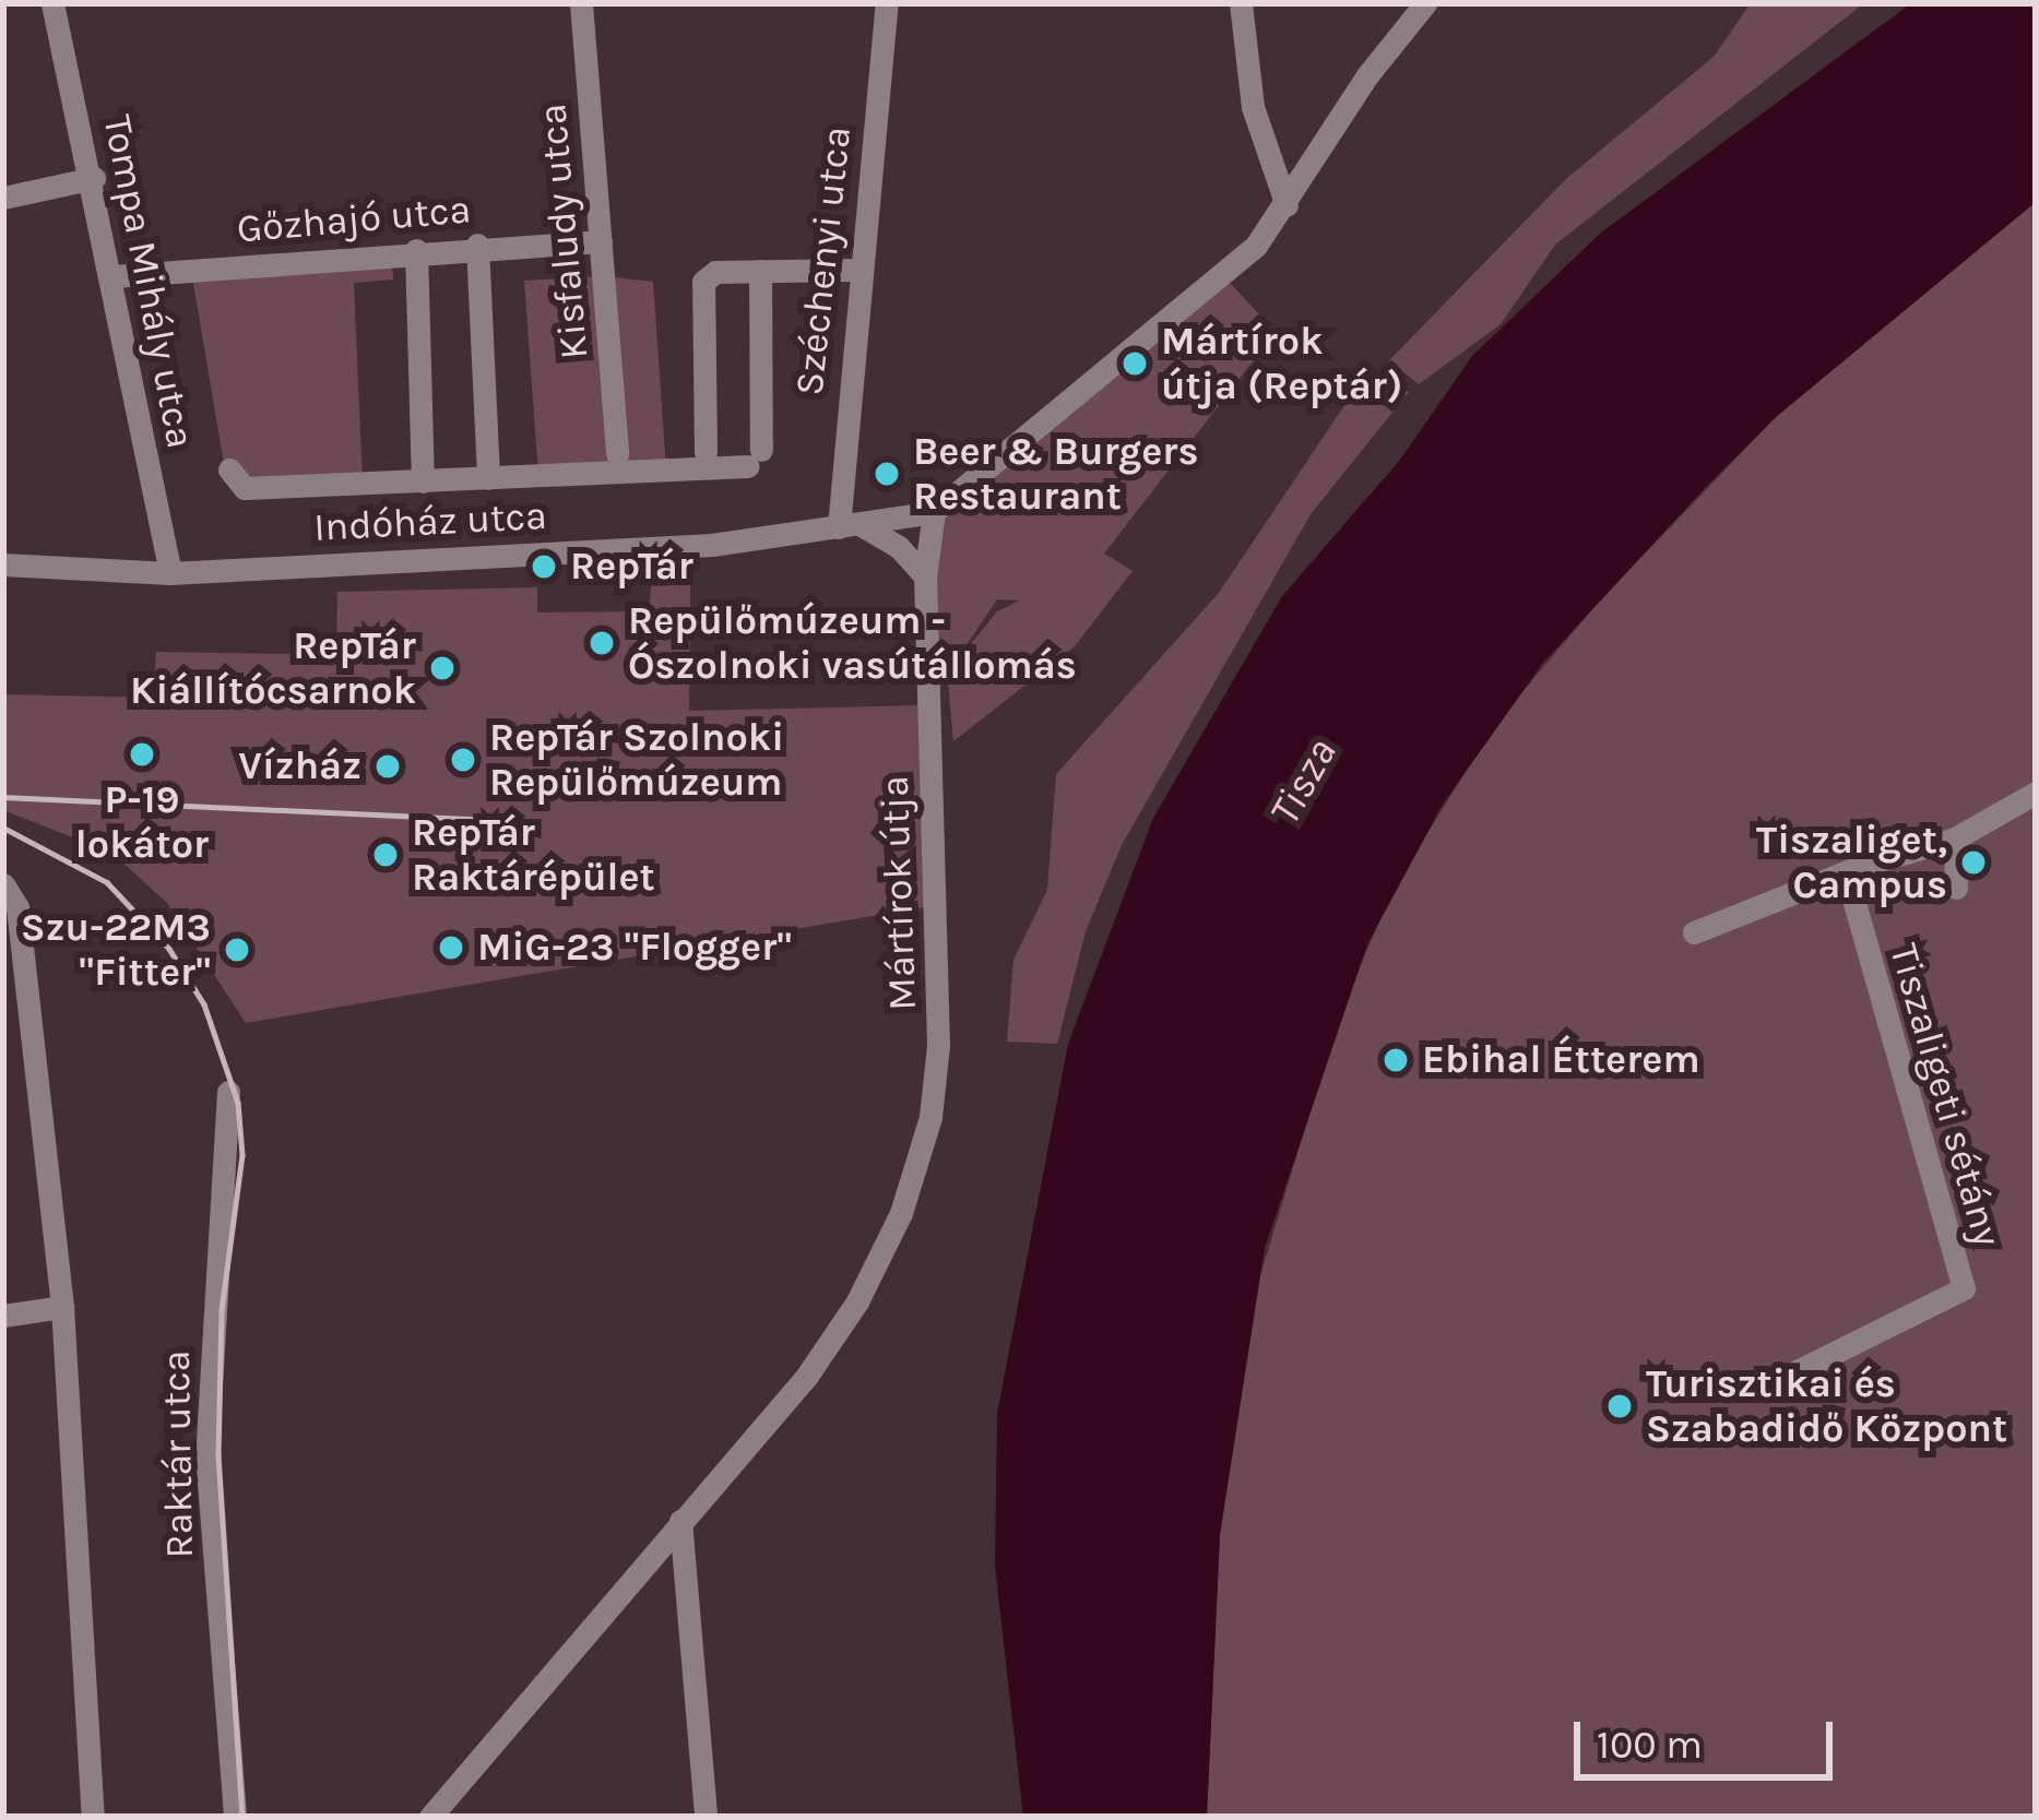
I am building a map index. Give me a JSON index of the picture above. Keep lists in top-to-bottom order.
{
  "streets": {
    "street": [
      "Gőzhajó utca",
      "Kisfaludy utca",
      "Széchenyi utca",
      "Tompa Mihály utca",
      "Indóház utca",
      "Mártírok útja",
      "Tiszaligeti sétány",
      "Raktár utca"
    ]
  },
  "crossings": [
    ["Gőzhajó utca", "Kisfaludy utca"],
    ["Gőzhajó utca", "Tompa Mihály utca"],
    ["Széchenyi utca", "Indóház utca"],
    ["Tompa Mihály utca", "Indóház utca"],
    ["Indóház utca", "Mártírok útja"]
  ],
  "water": ["Tisza"],
  "places": [
    "Mártírok útja (Reptár)",
    "Beer & Burgers Restaurant",
    "RepTár",
    "Repülőmúzeum - Ószolnoki vasútállomás",
    "RepTár Kiállítócsarnok",
    "P-19 lokátor",
    "RepTár Szolnoki Repülőmúzeum",
    "Vízház",
    "RepTár Raktárépület",
    "Tiszaliget, Campus",
    "MiG-23 \"Flogger\"",
    "Szu-22M3 \"Fitter\"",
    "Ebihal Étterem",
    "Turisztikai és Szabadidő Központ"
  ],
  "scale_bar": "100 m"
}
